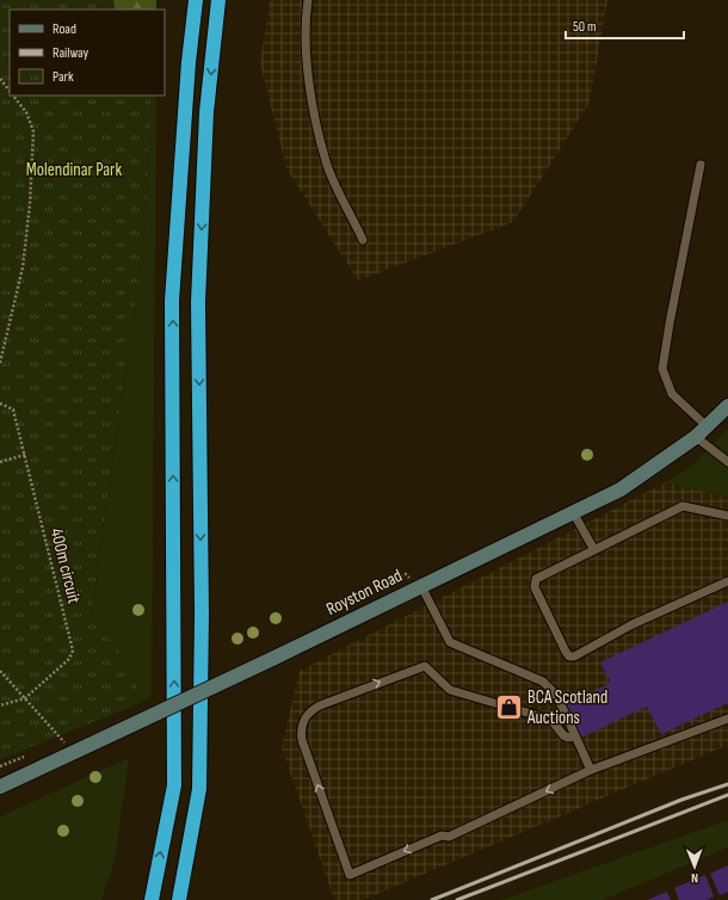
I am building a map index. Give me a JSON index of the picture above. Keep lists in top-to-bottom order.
{
  "streets": {
    "street": ["Royston Road"],
    "path": ["400m circuit"]
  },
  "parks": ["Molendinar Park"],
  "places": {
    "shop": ["BCA Scotland Auctions"]
  },
  "legend": ["Road", "Railway", "Park"],
  "scale_bar": "50 m",
  "north": "bottom"
}
